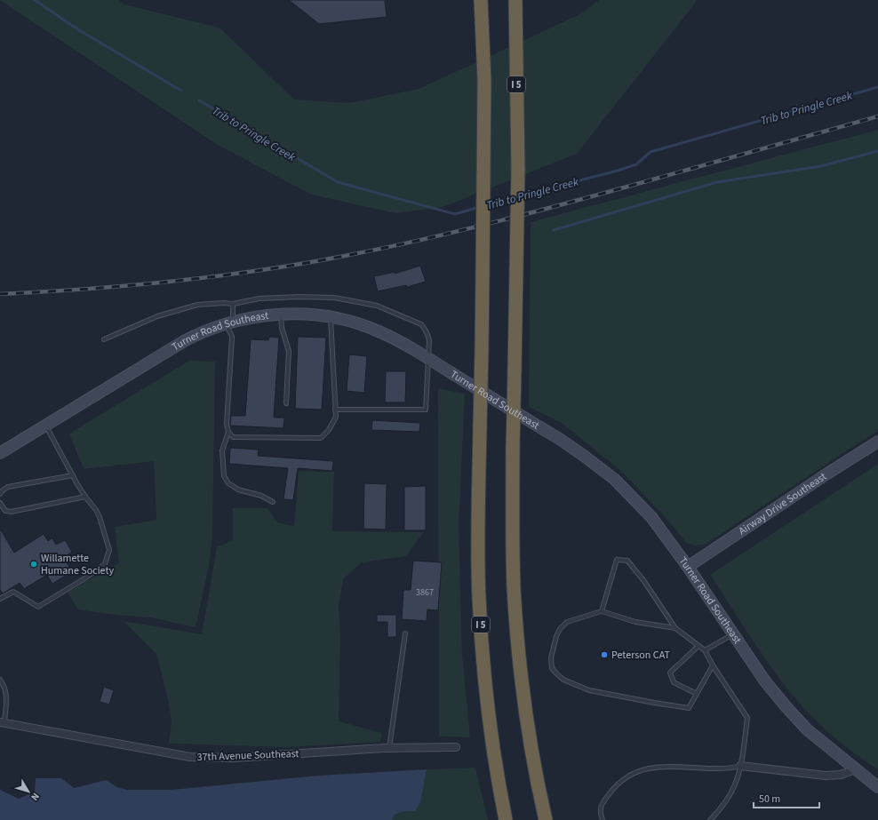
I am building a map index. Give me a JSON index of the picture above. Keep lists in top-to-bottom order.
{
  "streets": {
    "highway": ["I 5"],
    "main road": ["Turner Road Southeast", "Airway Drive Southeast"],
    "street": ["37th Avenue Southeast"]
  },
  "crossings": [
    ["Turner Road Southeast", "Airway Drive Southeast"]
  ],
  "water": ["Trib to Pringle Creek"],
  "places": ["Willamette Humane Society", "Peterson CAT"],
  "house_numbers": ["3867"],
  "scale_bar": "50 m",
  "north": "bottom right"
}
